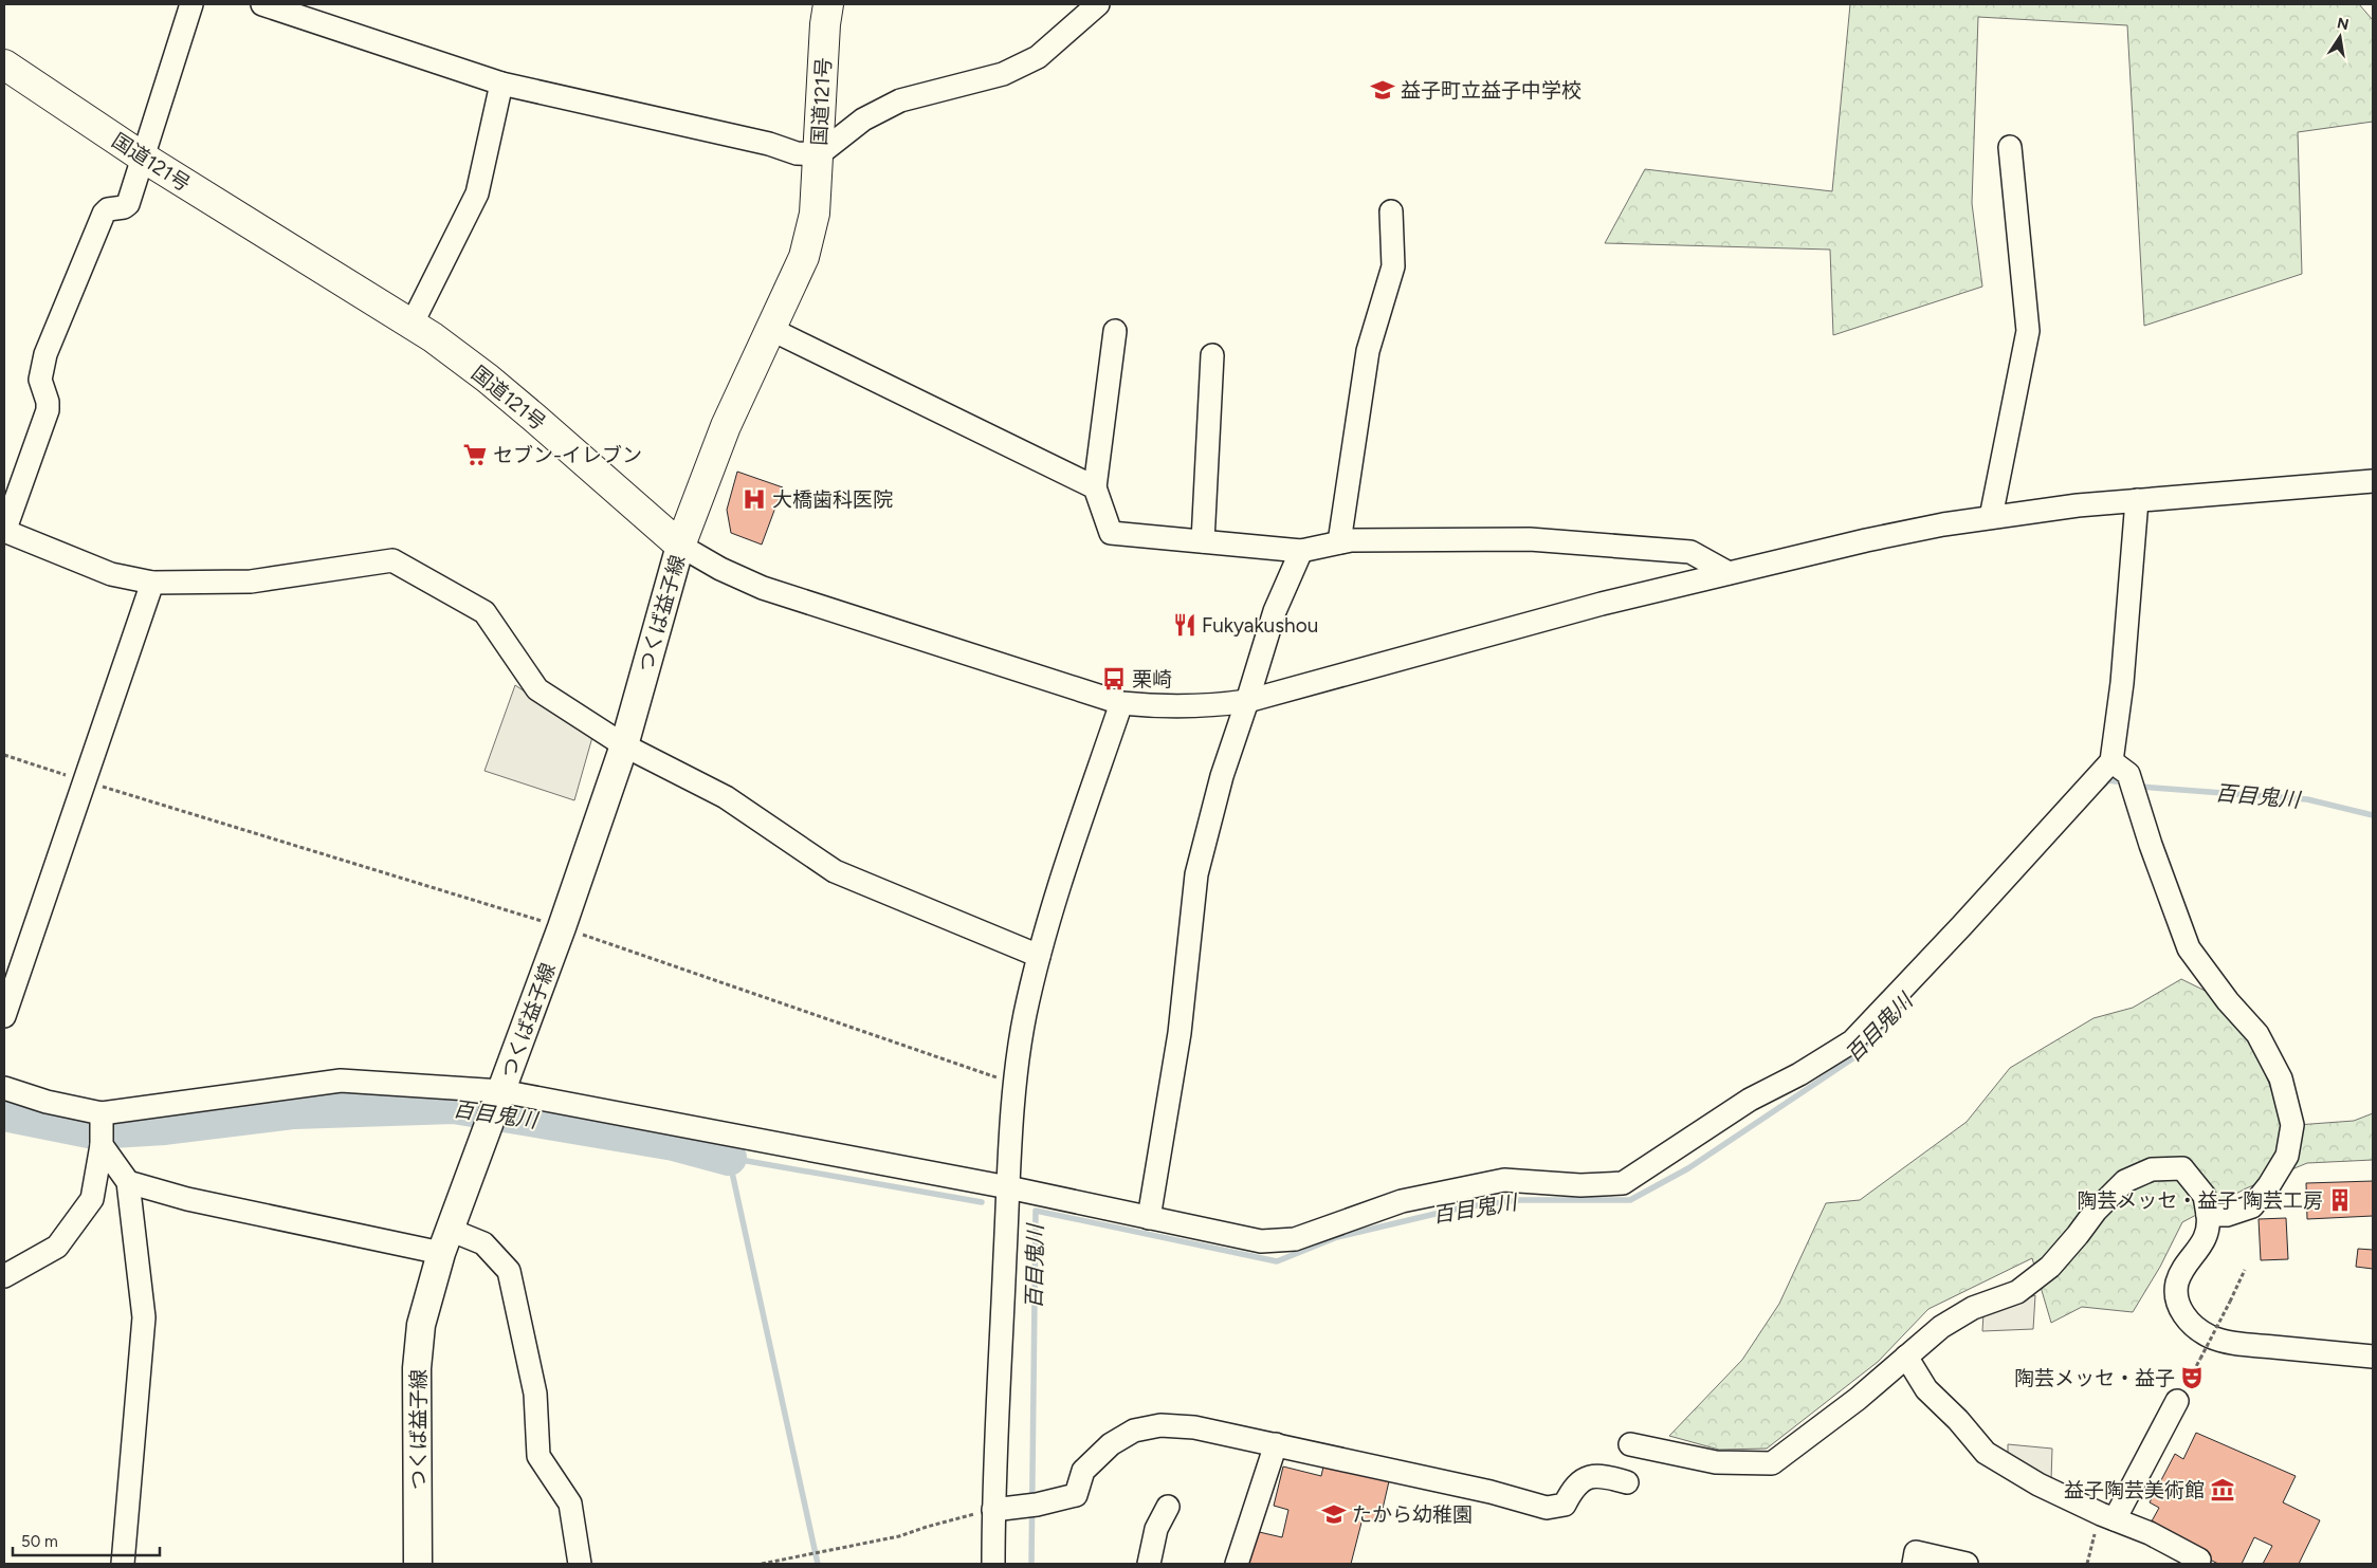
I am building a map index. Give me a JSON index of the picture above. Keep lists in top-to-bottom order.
{
  "streets": {
    "highway": ["国道121号"],
    "main road": ["つくば益子線"]
  },
  "crossings": [
    ["国道121号", "つくば益子線"]
  ],
  "water": ["百目鬼川"],
  "places": {
    "school or university": ["益子町立益子中学校", "たから幼稚園"],
    "supermarket": ["セブン-イレブン"],
    "hospital": ["大橋歯科医院"],
    "restaurant": ["Fukyakushou"],
    "bus stop": ["栗崎"],
    "building": ["陶芸メッセ・益子 陶芸工房"],
    "theatre": ["陶芸メッセ・益子"],
    "museum": ["益子陶芸美術館"]
  },
  "scale_bar": "50 m",
  "north": "top"
}
